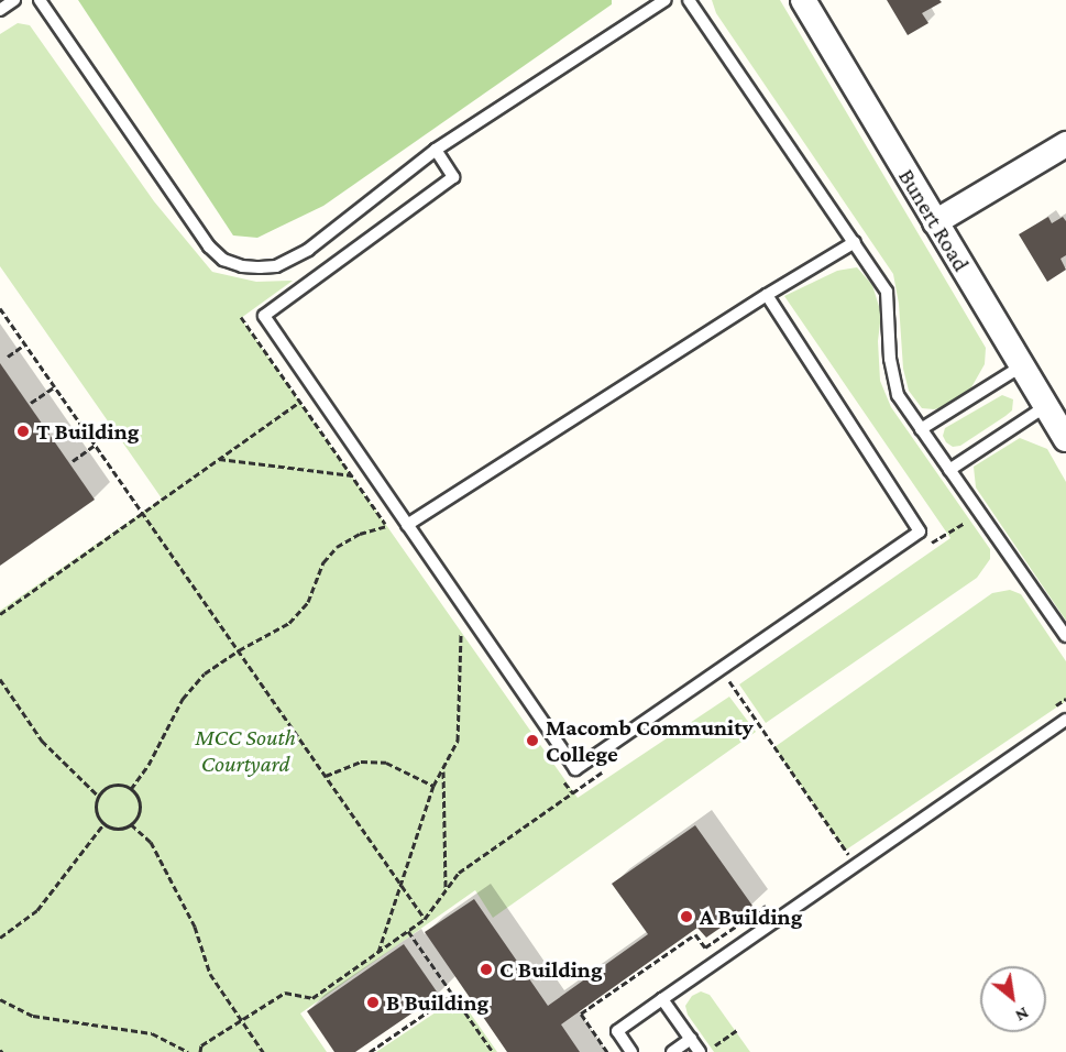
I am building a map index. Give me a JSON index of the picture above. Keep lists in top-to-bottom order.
{
  "streets": {
    "street": ["Bunert Road"]
  },
  "parks": ["MCC South Courtyard"],
  "places": [
    "T Building",
    "Macomb Community College",
    "A Building",
    "C Building",
    "B Building"
  ],
  "north": "bottom right"
}
